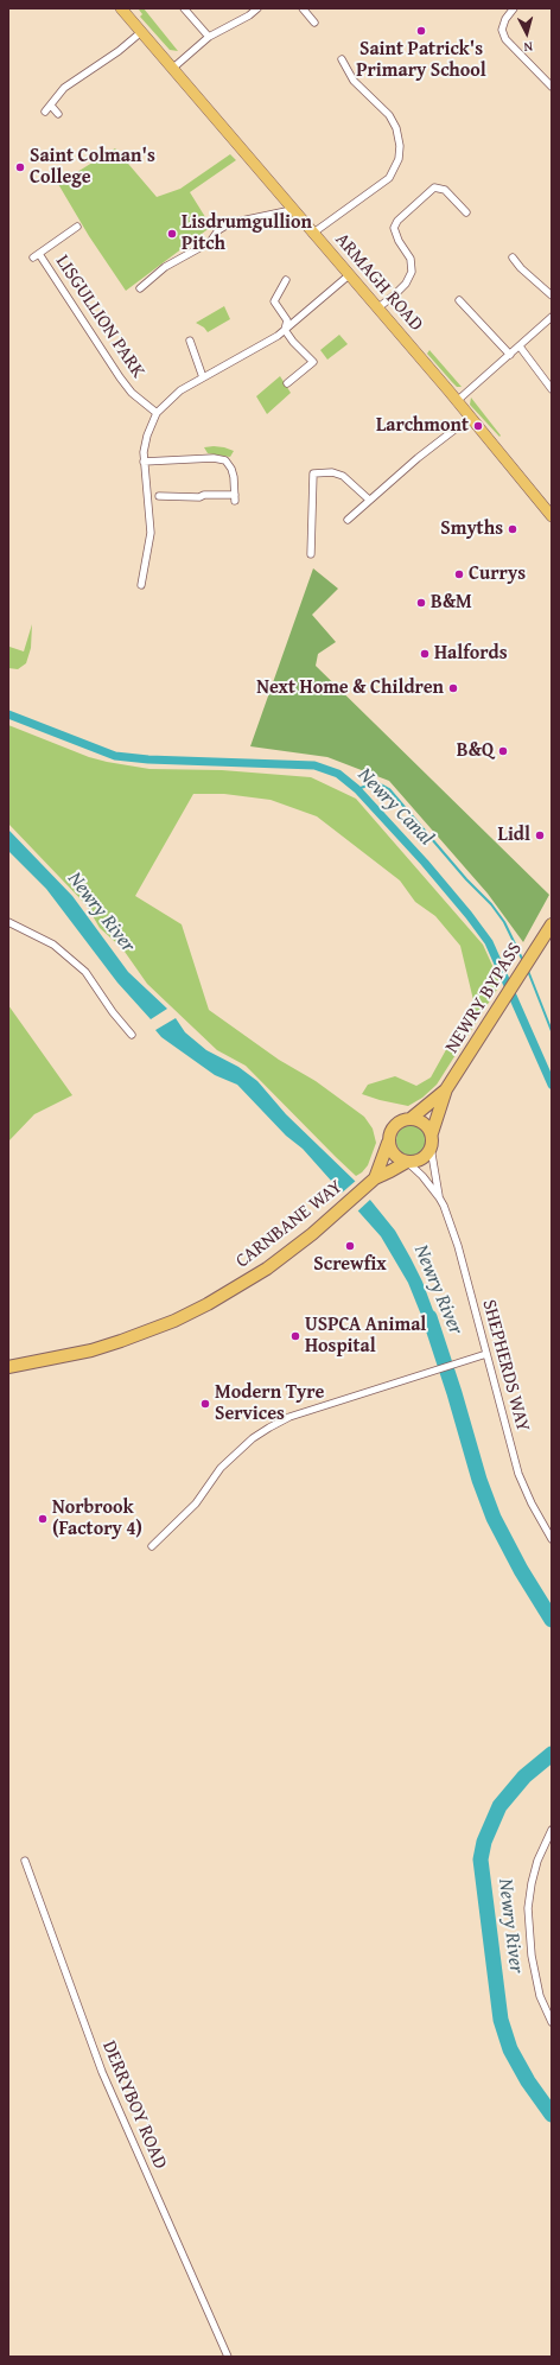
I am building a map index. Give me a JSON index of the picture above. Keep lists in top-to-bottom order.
{
  "streets": {
    "highway": ["NEWRY BYPASS", "CARNBANE WAY"],
    "main road": ["ARMAGH ROAD"],
    "street": ["LISGULLION PARK", "SHEPHERDS WAY", "DERRYBOY ROAD"]
  },
  "water": ["Newry Canal", "Newry River"],
  "places": [
    "Saint Patrick's Primary School",
    "Saint Colman's College",
    "Lisdrumgullion Pitch",
    "Larchmont",
    "Smyths",
    "Currys",
    "B&M",
    "Halfords",
    "Next Home & Children",
    "B&Q",
    "Lidl",
    "Screwfix",
    "USPCA Animal Hospital",
    "Modern Tyre Services",
    "Norbrook (Factory 4)"
  ],
  "north": "bottom"
}
